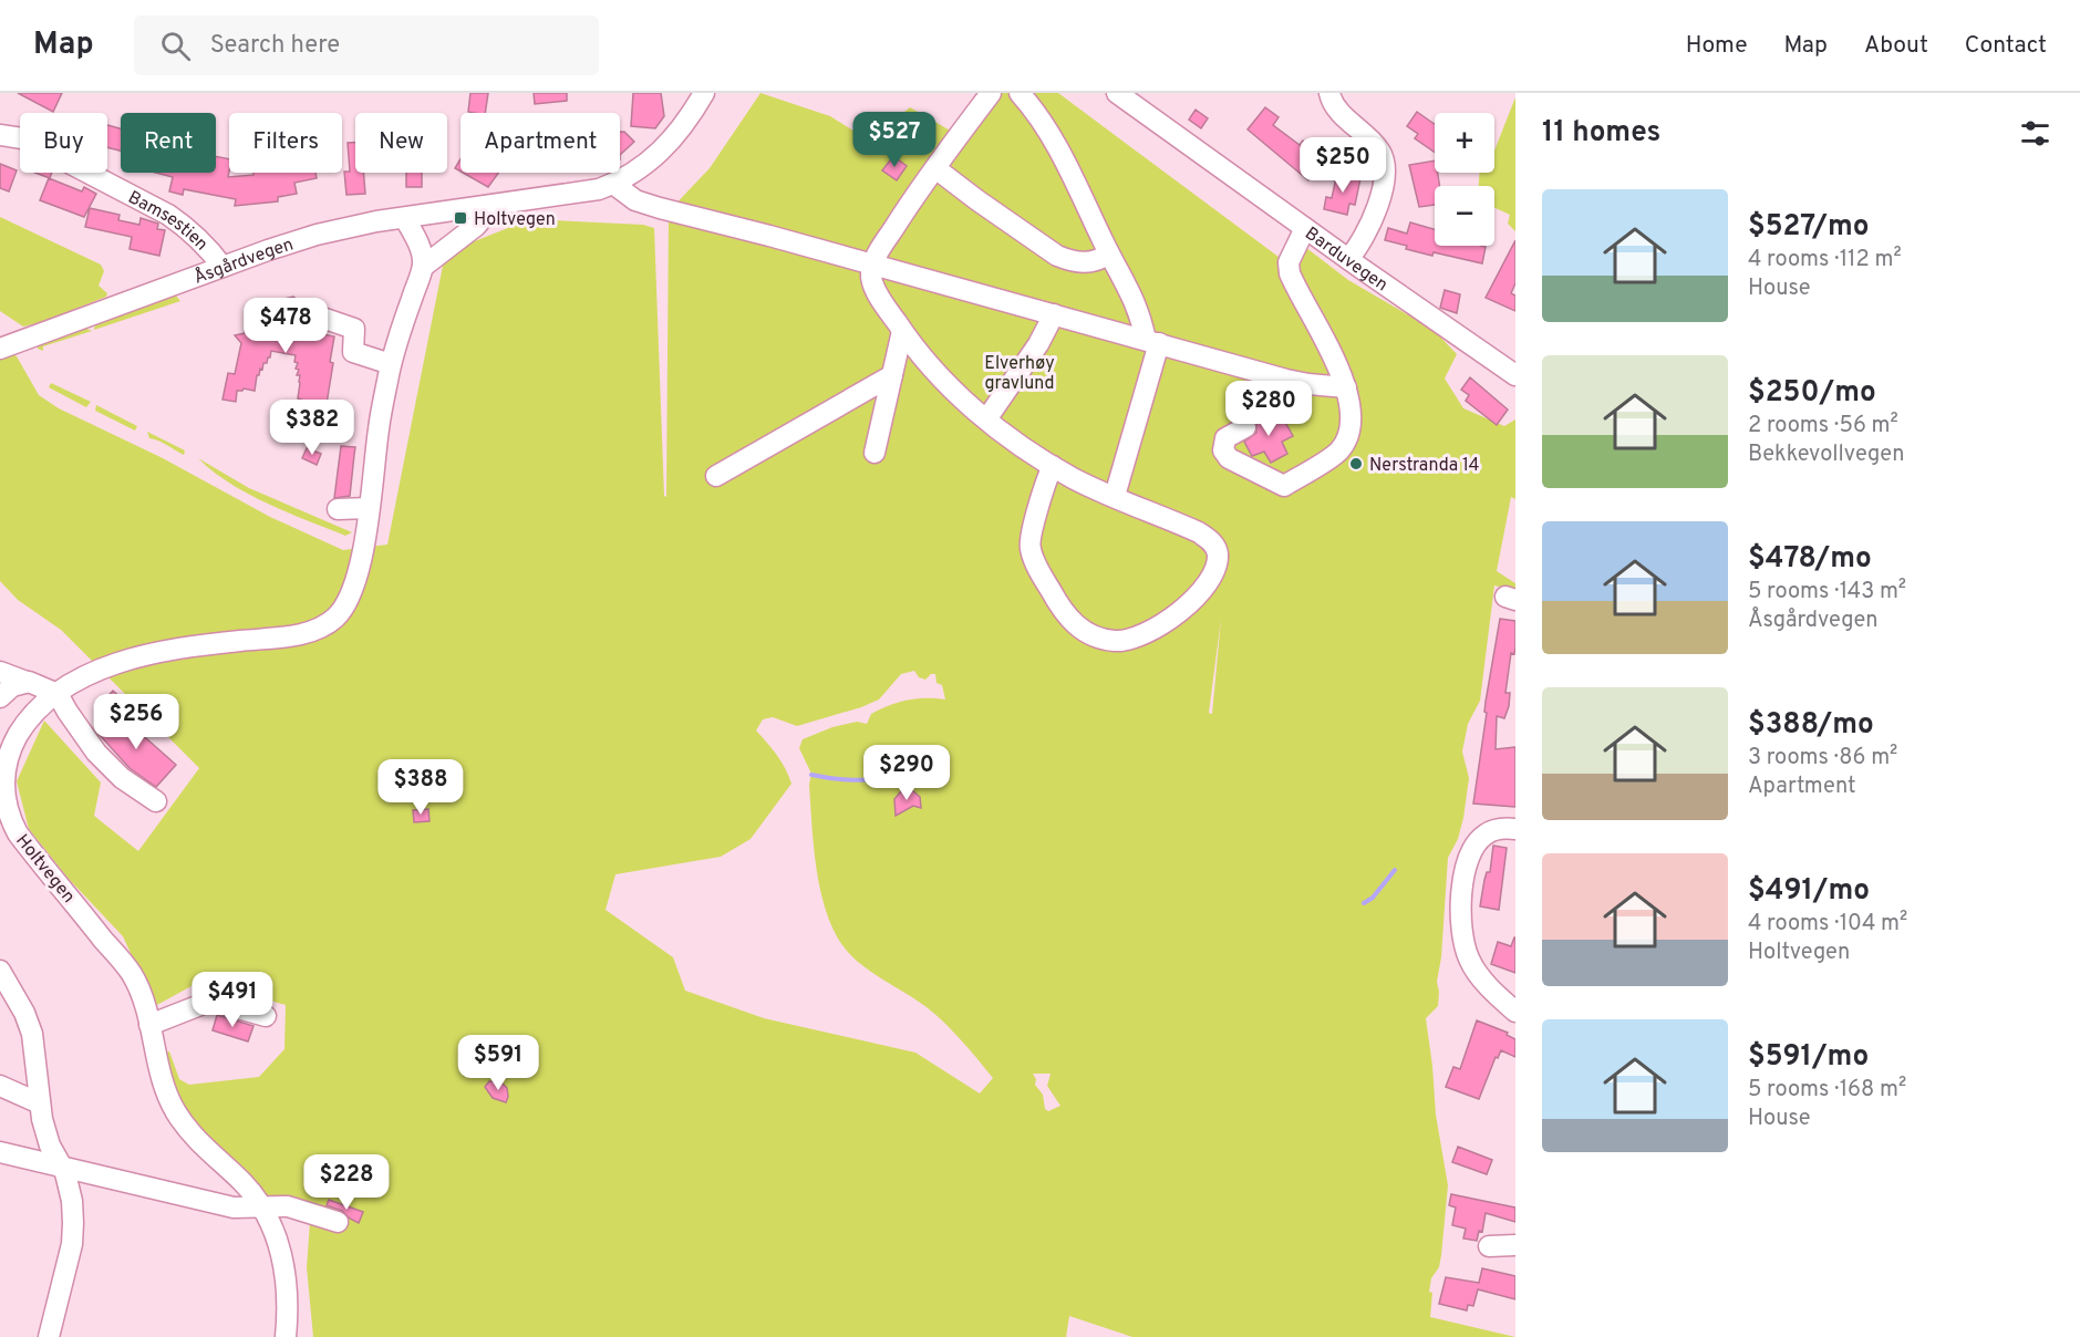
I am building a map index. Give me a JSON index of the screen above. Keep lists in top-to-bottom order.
{
  "streets": {
    "street": [
      "Bamsestien",
      "Barduvegen",
      "Åsgårdvegen",
      "Holtvegen"
    ]
  },
  "crossings": [
    ["Bamsestien", "Åsgårdvegen"]
  ],
  "parks": ["Elverhøy gravlund"],
  "places": {
    "transit": ["Holtvegen"],
    "other": ["Nerstranda 14"]
  },
  "page": {
    "header": "Map",
    "search": "Search here",
    "nav": [
      "Home",
      "Map",
      "About",
      "Contact"
    ],
    "heading": "11 homes",
    "price": [
      "$527",
      "$250",
      "$478",
      "$280",
      "$382",
      "$256",
      "$290",
      "$388",
      "$491",
      "$591",
      "$228"
    ],
    "map_buttons": ["+", "−"],
    "chip": [
      "Buy",
      "Rent",
      "Filters",
      "New",
      "Apartment"
    ],
    "list": [
      {
        "name": "$527/mo",
        "note": "4 rooms · 112 m² · House"
      },
      {
        "name": "$250/mo",
        "note": "2 rooms · 56 m² · Bekkevollvegen"
      },
      {
        "name": "$478/mo",
        "note": "5 rooms · 143 m² · Åsgårdvegen"
      },
      {
        "name": "$388/mo",
        "note": "3 rooms · 86 m² · Apartment"
      },
      {
        "name": "$491/mo",
        "note": "4 rooms · 104 m² · Holtvegen"
      },
      {
        "name": "$591/mo",
        "note": "5 rooms · 168 m² · House"
      }
    ]
  }
}
